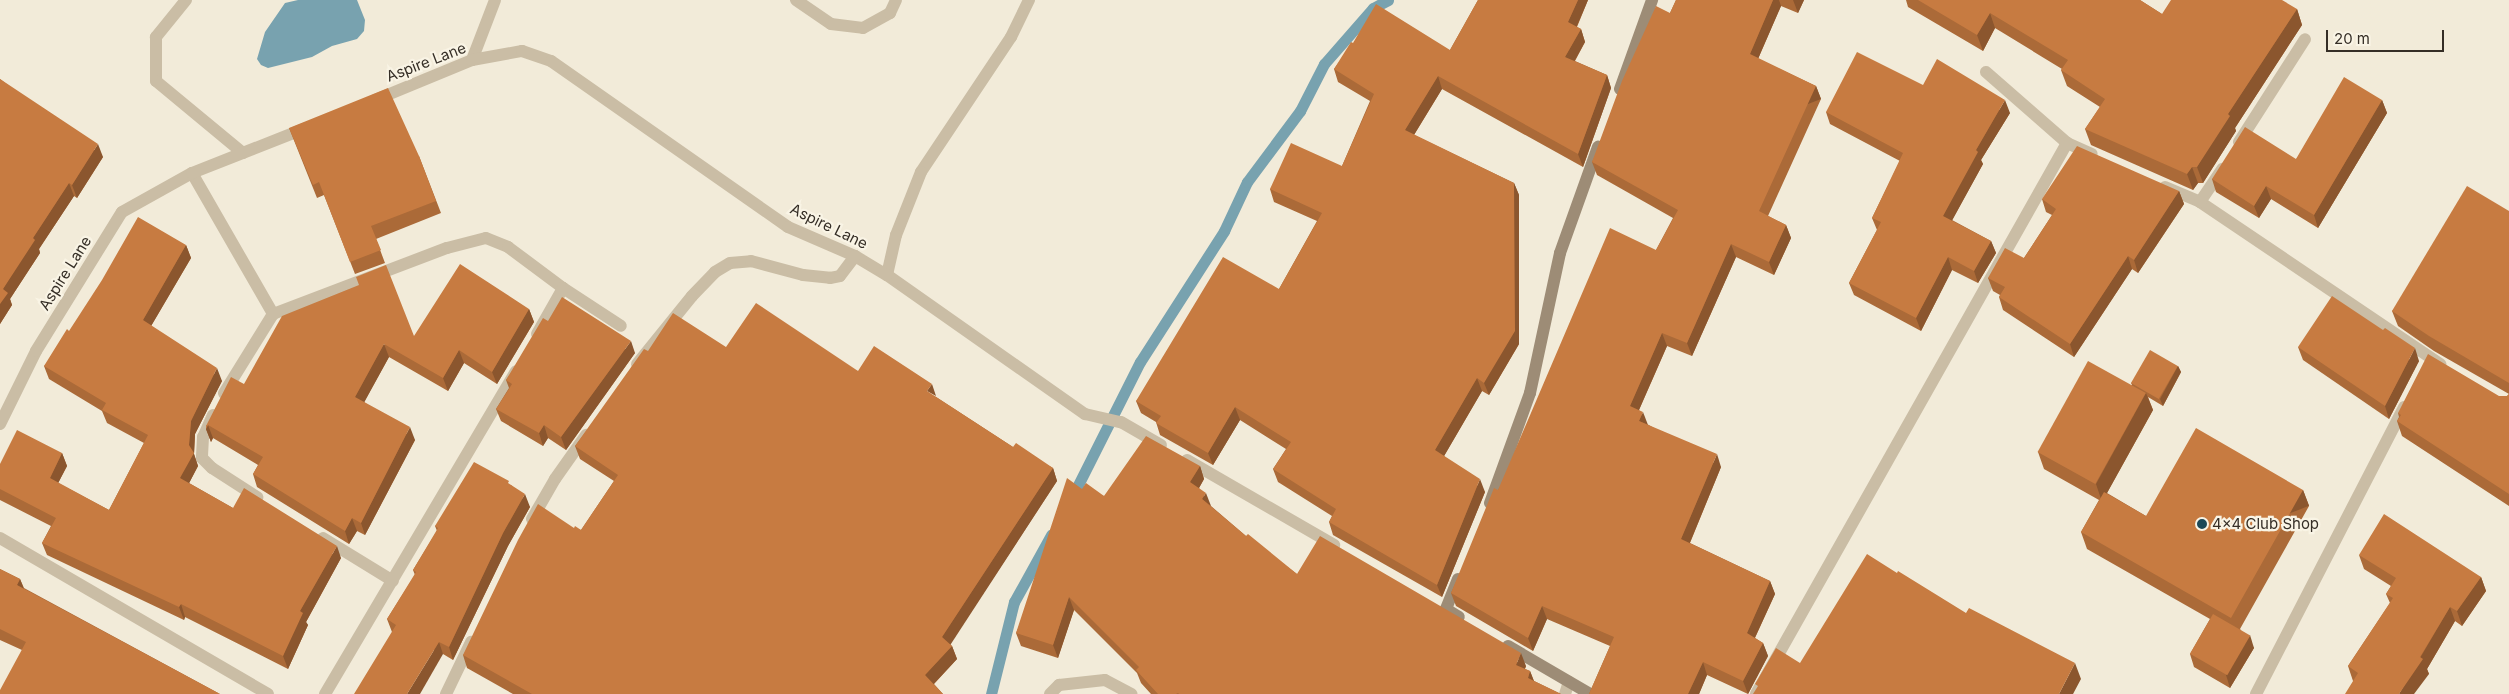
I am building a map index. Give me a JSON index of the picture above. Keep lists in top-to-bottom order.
{
  "streets": {
    "street": ["Aspire Lane"]
  },
  "places": ["4x4 Club Shop"],
  "scale_bar": "20 m"
}
